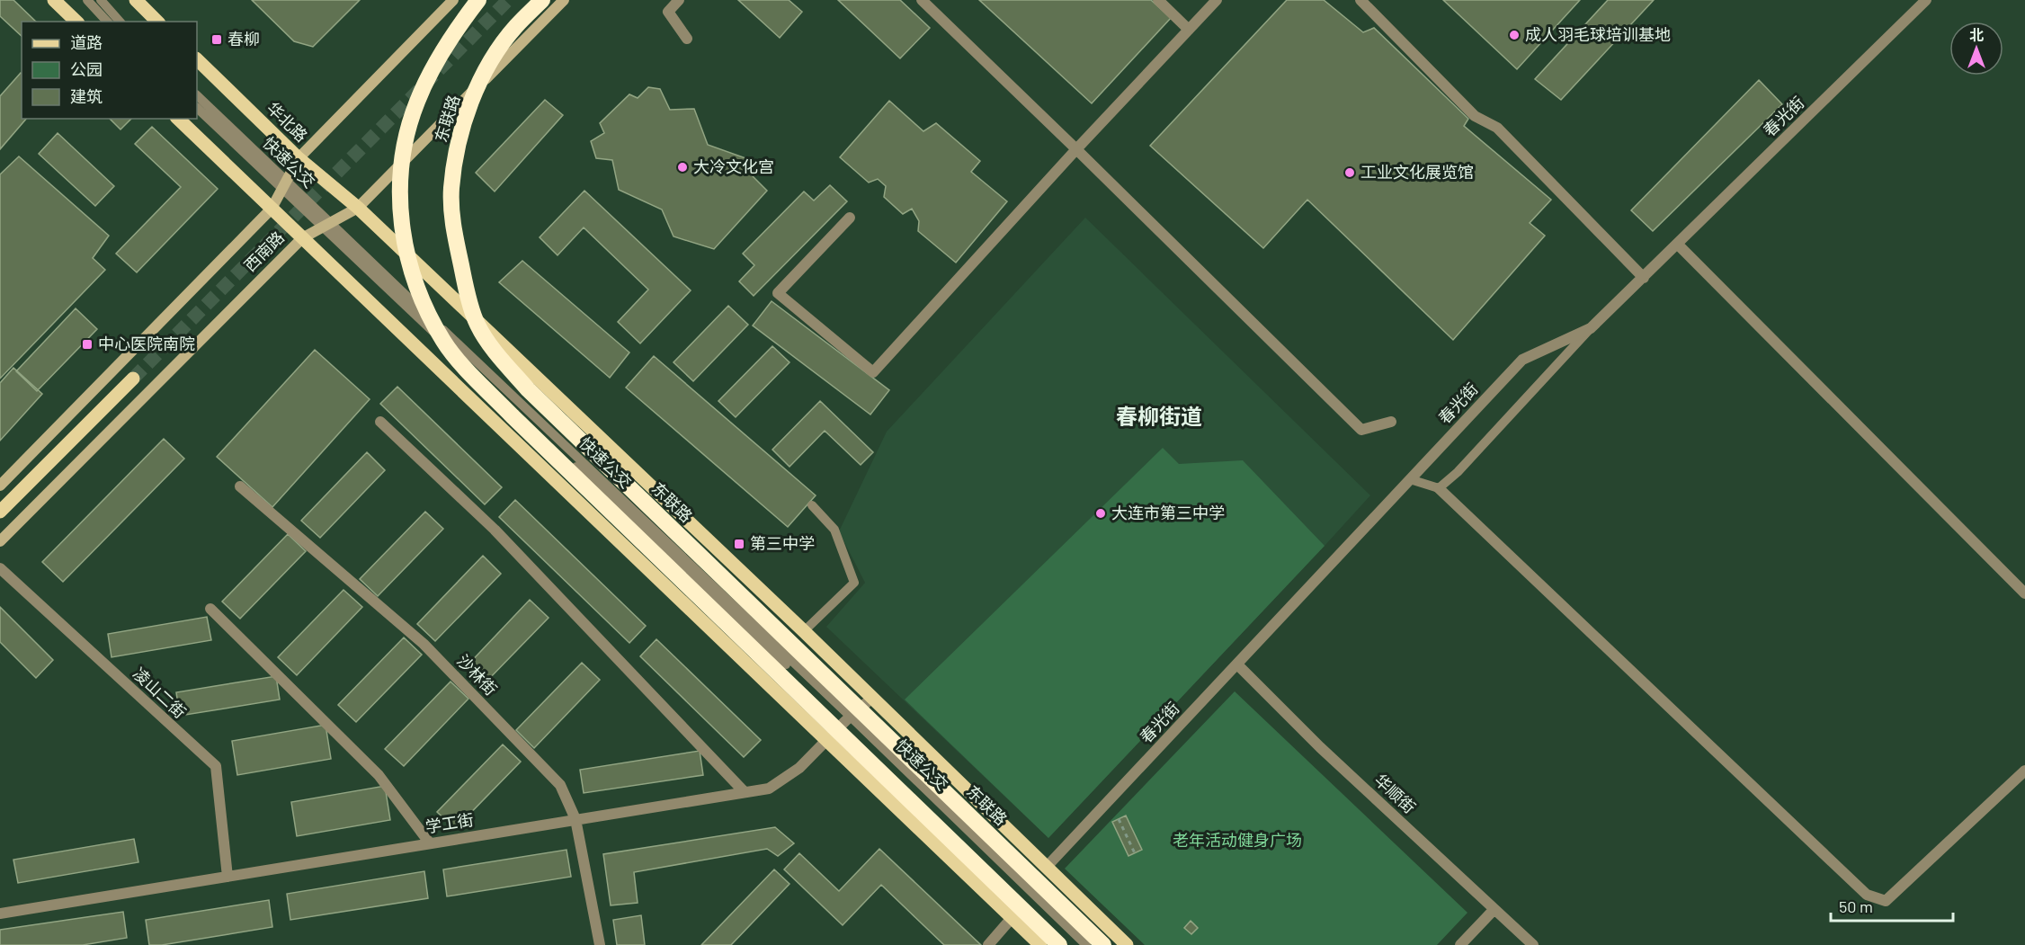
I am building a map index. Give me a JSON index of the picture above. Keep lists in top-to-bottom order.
{
  "streets": {
    "highway": ["东联路"],
    "main road": ["华北路", "西南路"],
    "street": [
      "春光街",
      "沙林街",
      "凌山二街",
      "华顺街",
      "学工街"
    ],
    "lane": ["快速公交"]
  },
  "crossings": [
    ["春光街", "华北路"],
    ["春光街", "华顺街"],
    ["华北路", "西南路"],
    ["华北路", "学工街"],
    ["快速公交", "西南路"],
    ["快速公交", "学工街"],
    ["沙林街", "学工街"],
    ["凌山二街", "学工街"]
  ],
  "districts": ["春柳街道"],
  "parks": ["老年活动健身广场"],
  "places": {
    "other": [
      "成人羽毛球培训基地",
      "大冷文化宫",
      "工业文化展览馆",
      "大连市第三中学"
    ],
    "transit": ["春柳", "中心医院南院", "第三中学"]
  },
  "legend": ["道路", "公园", "建筑"],
  "scale_bar": "50 m",
  "north": "top"
}
